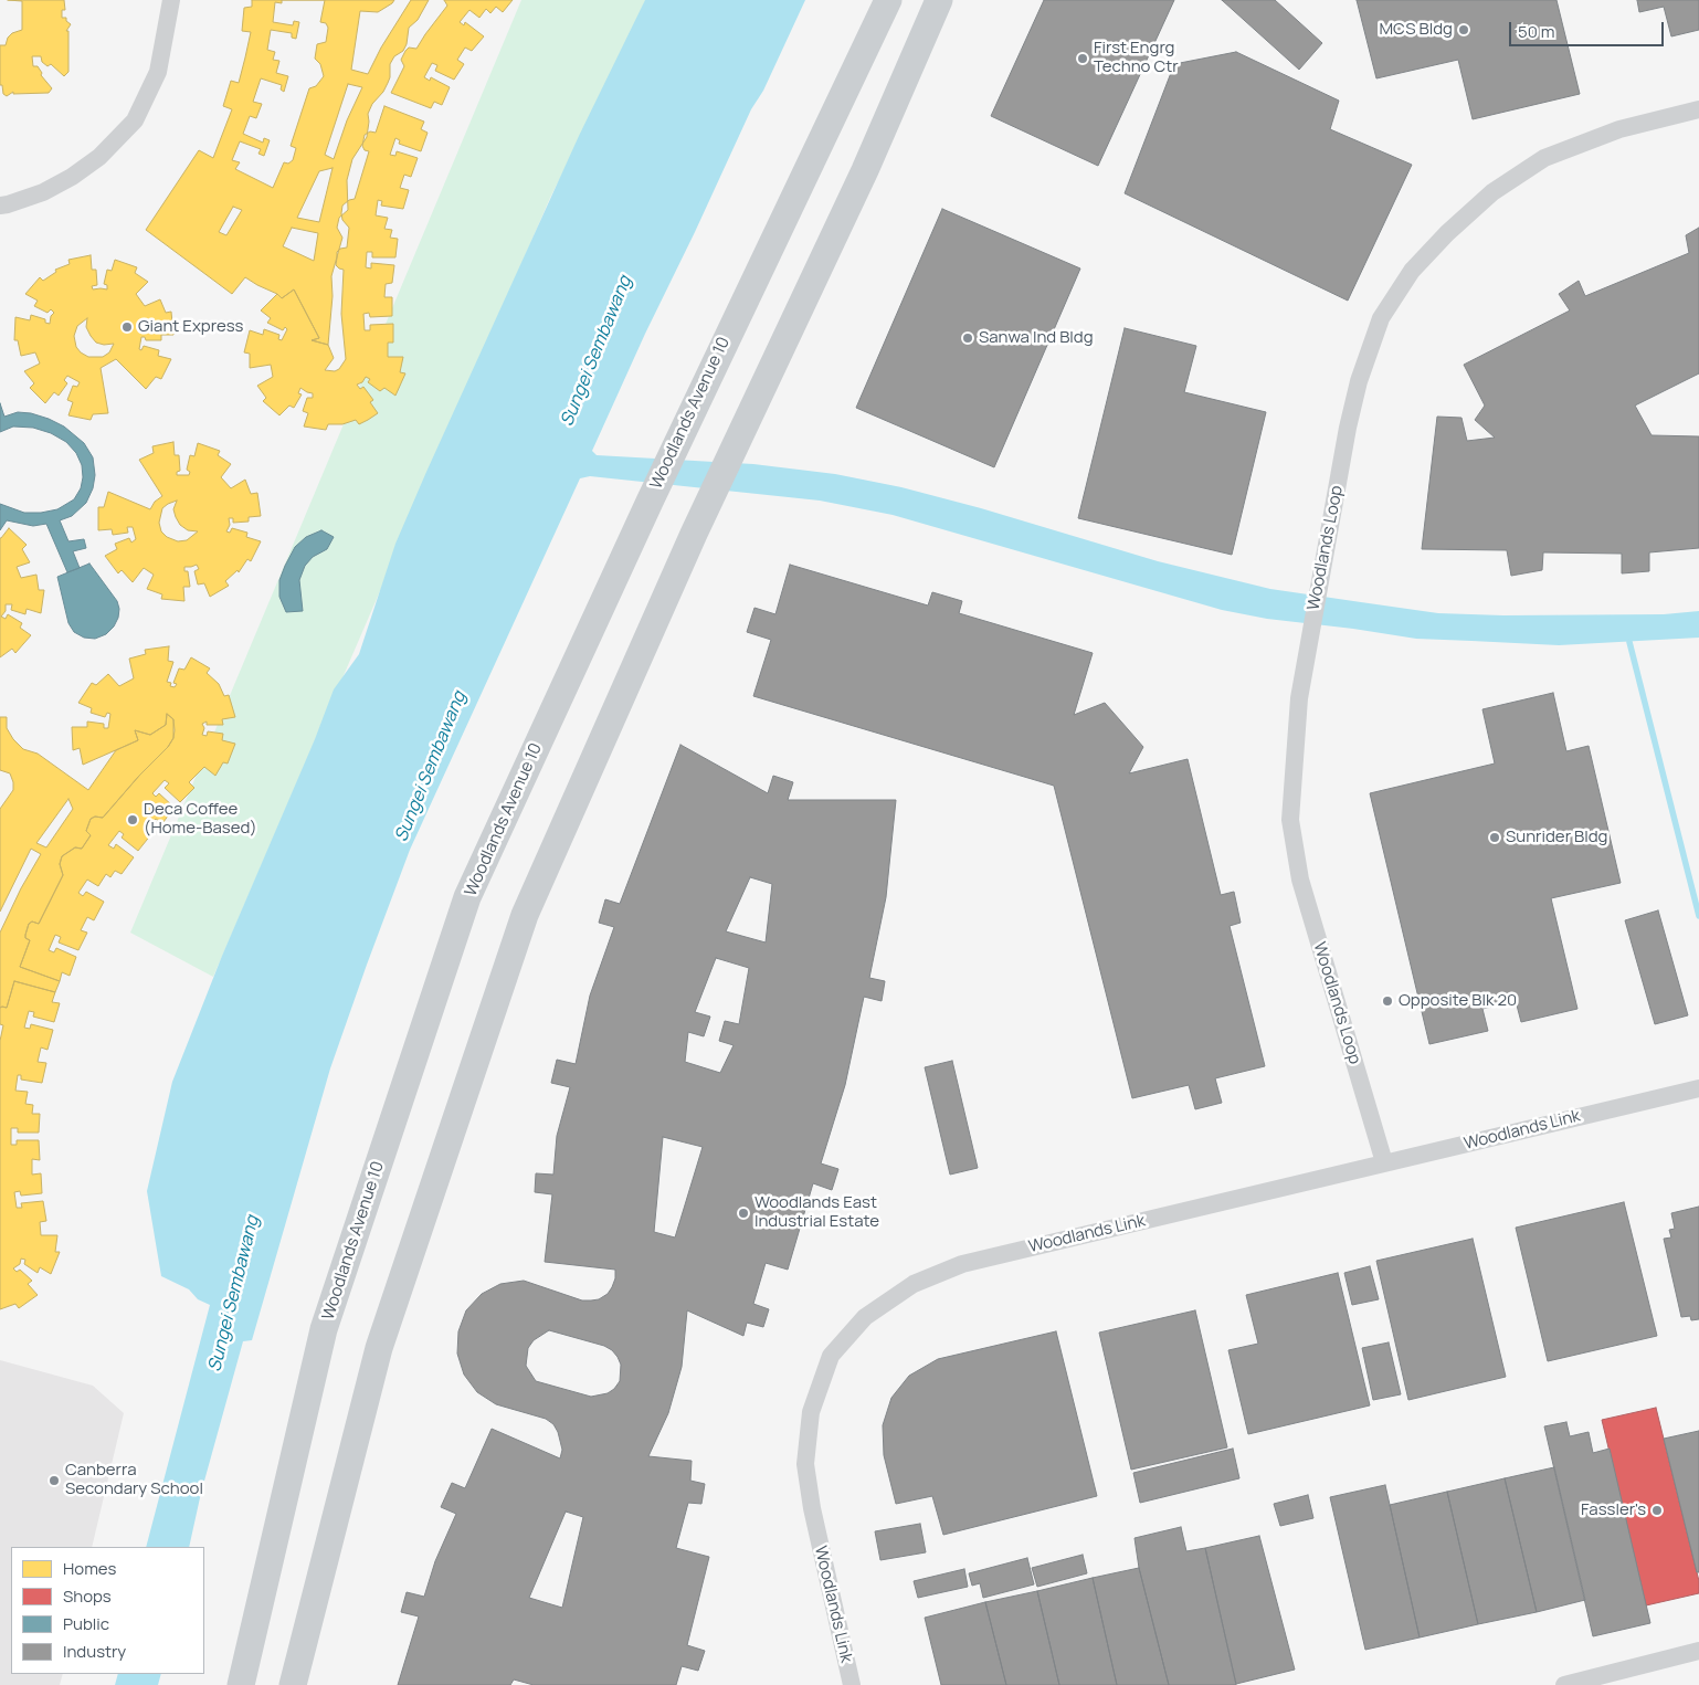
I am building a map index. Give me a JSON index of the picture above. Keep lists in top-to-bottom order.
{
  "streets": {
    "main road": ["Woodlands Avenue 10"],
    "street": ["Woodlands Loop", "Woodlands Link"]
  },
  "crossings": [
    ["Woodlands Loop", "Woodlands Link"]
  ],
  "water": ["Sungei Sembawang"],
  "places": [
    "MCS Bldg",
    "First Engrg Techno Ctr",
    "Giant Express",
    "Sanwa Ind Bldg",
    "Deca Coffee (Home-Based)",
    "Sunrider Bldg",
    "Opposite Blk 20",
    "Woodlands East Industrial Estate",
    "Canberra Secondary School",
    "Fassler's"
  ],
  "legend": [
    "Homes",
    "Shops",
    "Public",
    "Industry"
  ],
  "scale_bar": "50 m"
}
